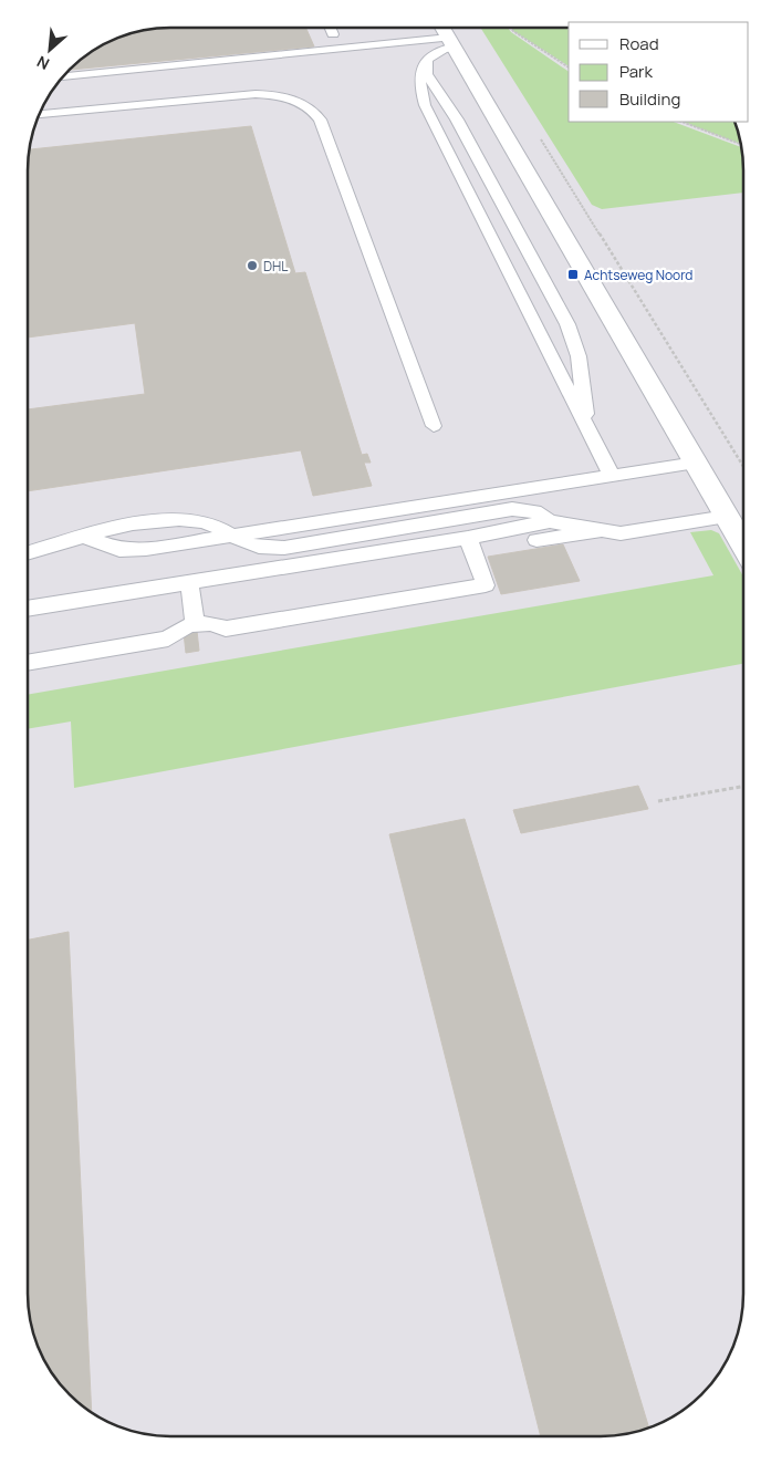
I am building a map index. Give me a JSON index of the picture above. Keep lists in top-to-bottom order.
{
  "places": {
    "other": ["DHL"],
    "transit": ["Achtseweg Noord"]
  },
  "legend": ["Road", "Park", "Building"],
  "north": "bottom left"
}
